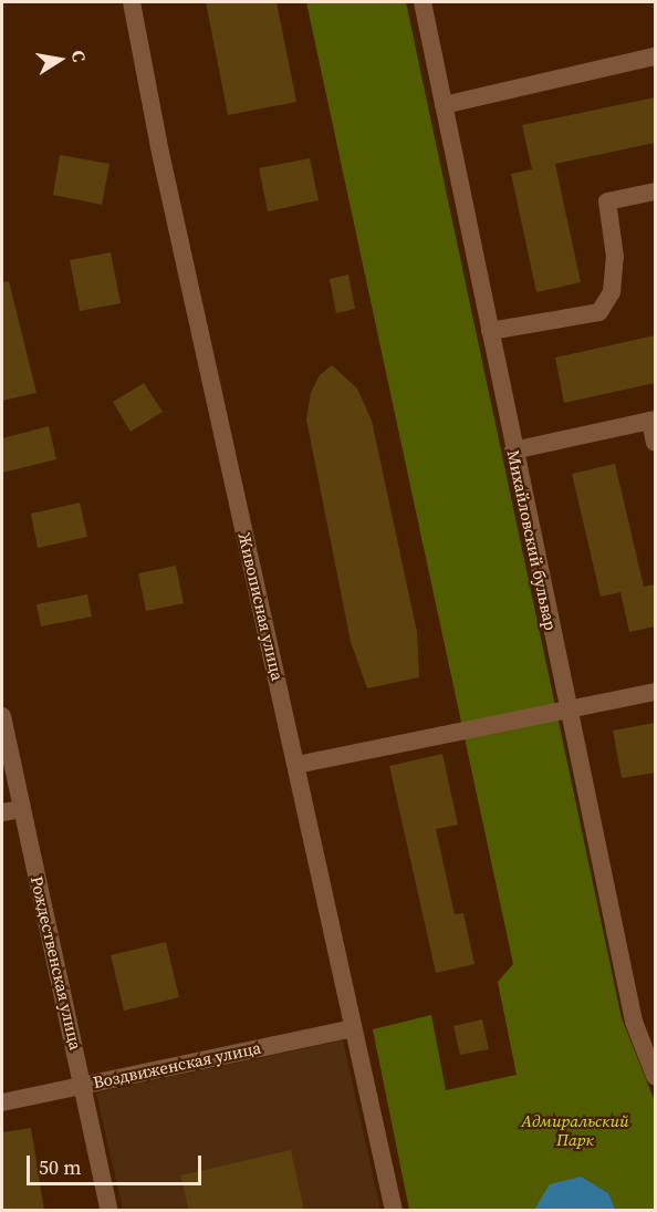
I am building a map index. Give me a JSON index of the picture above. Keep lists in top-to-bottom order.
{
  "streets": {
    "street": [
      "Михайловский бульвар",
      "Живописная улица",
      "Рождественская улица",
      "Воздвиженская улица"
    ]
  },
  "crossings": [
    ["Живописная улица", "Воздвиженская улица"],
    ["Рождественская улица", "Воздвиженская улица"]
  ],
  "parks": ["Адмиральский Парк"],
  "scale_bar": "50 m",
  "north": "right"
}
